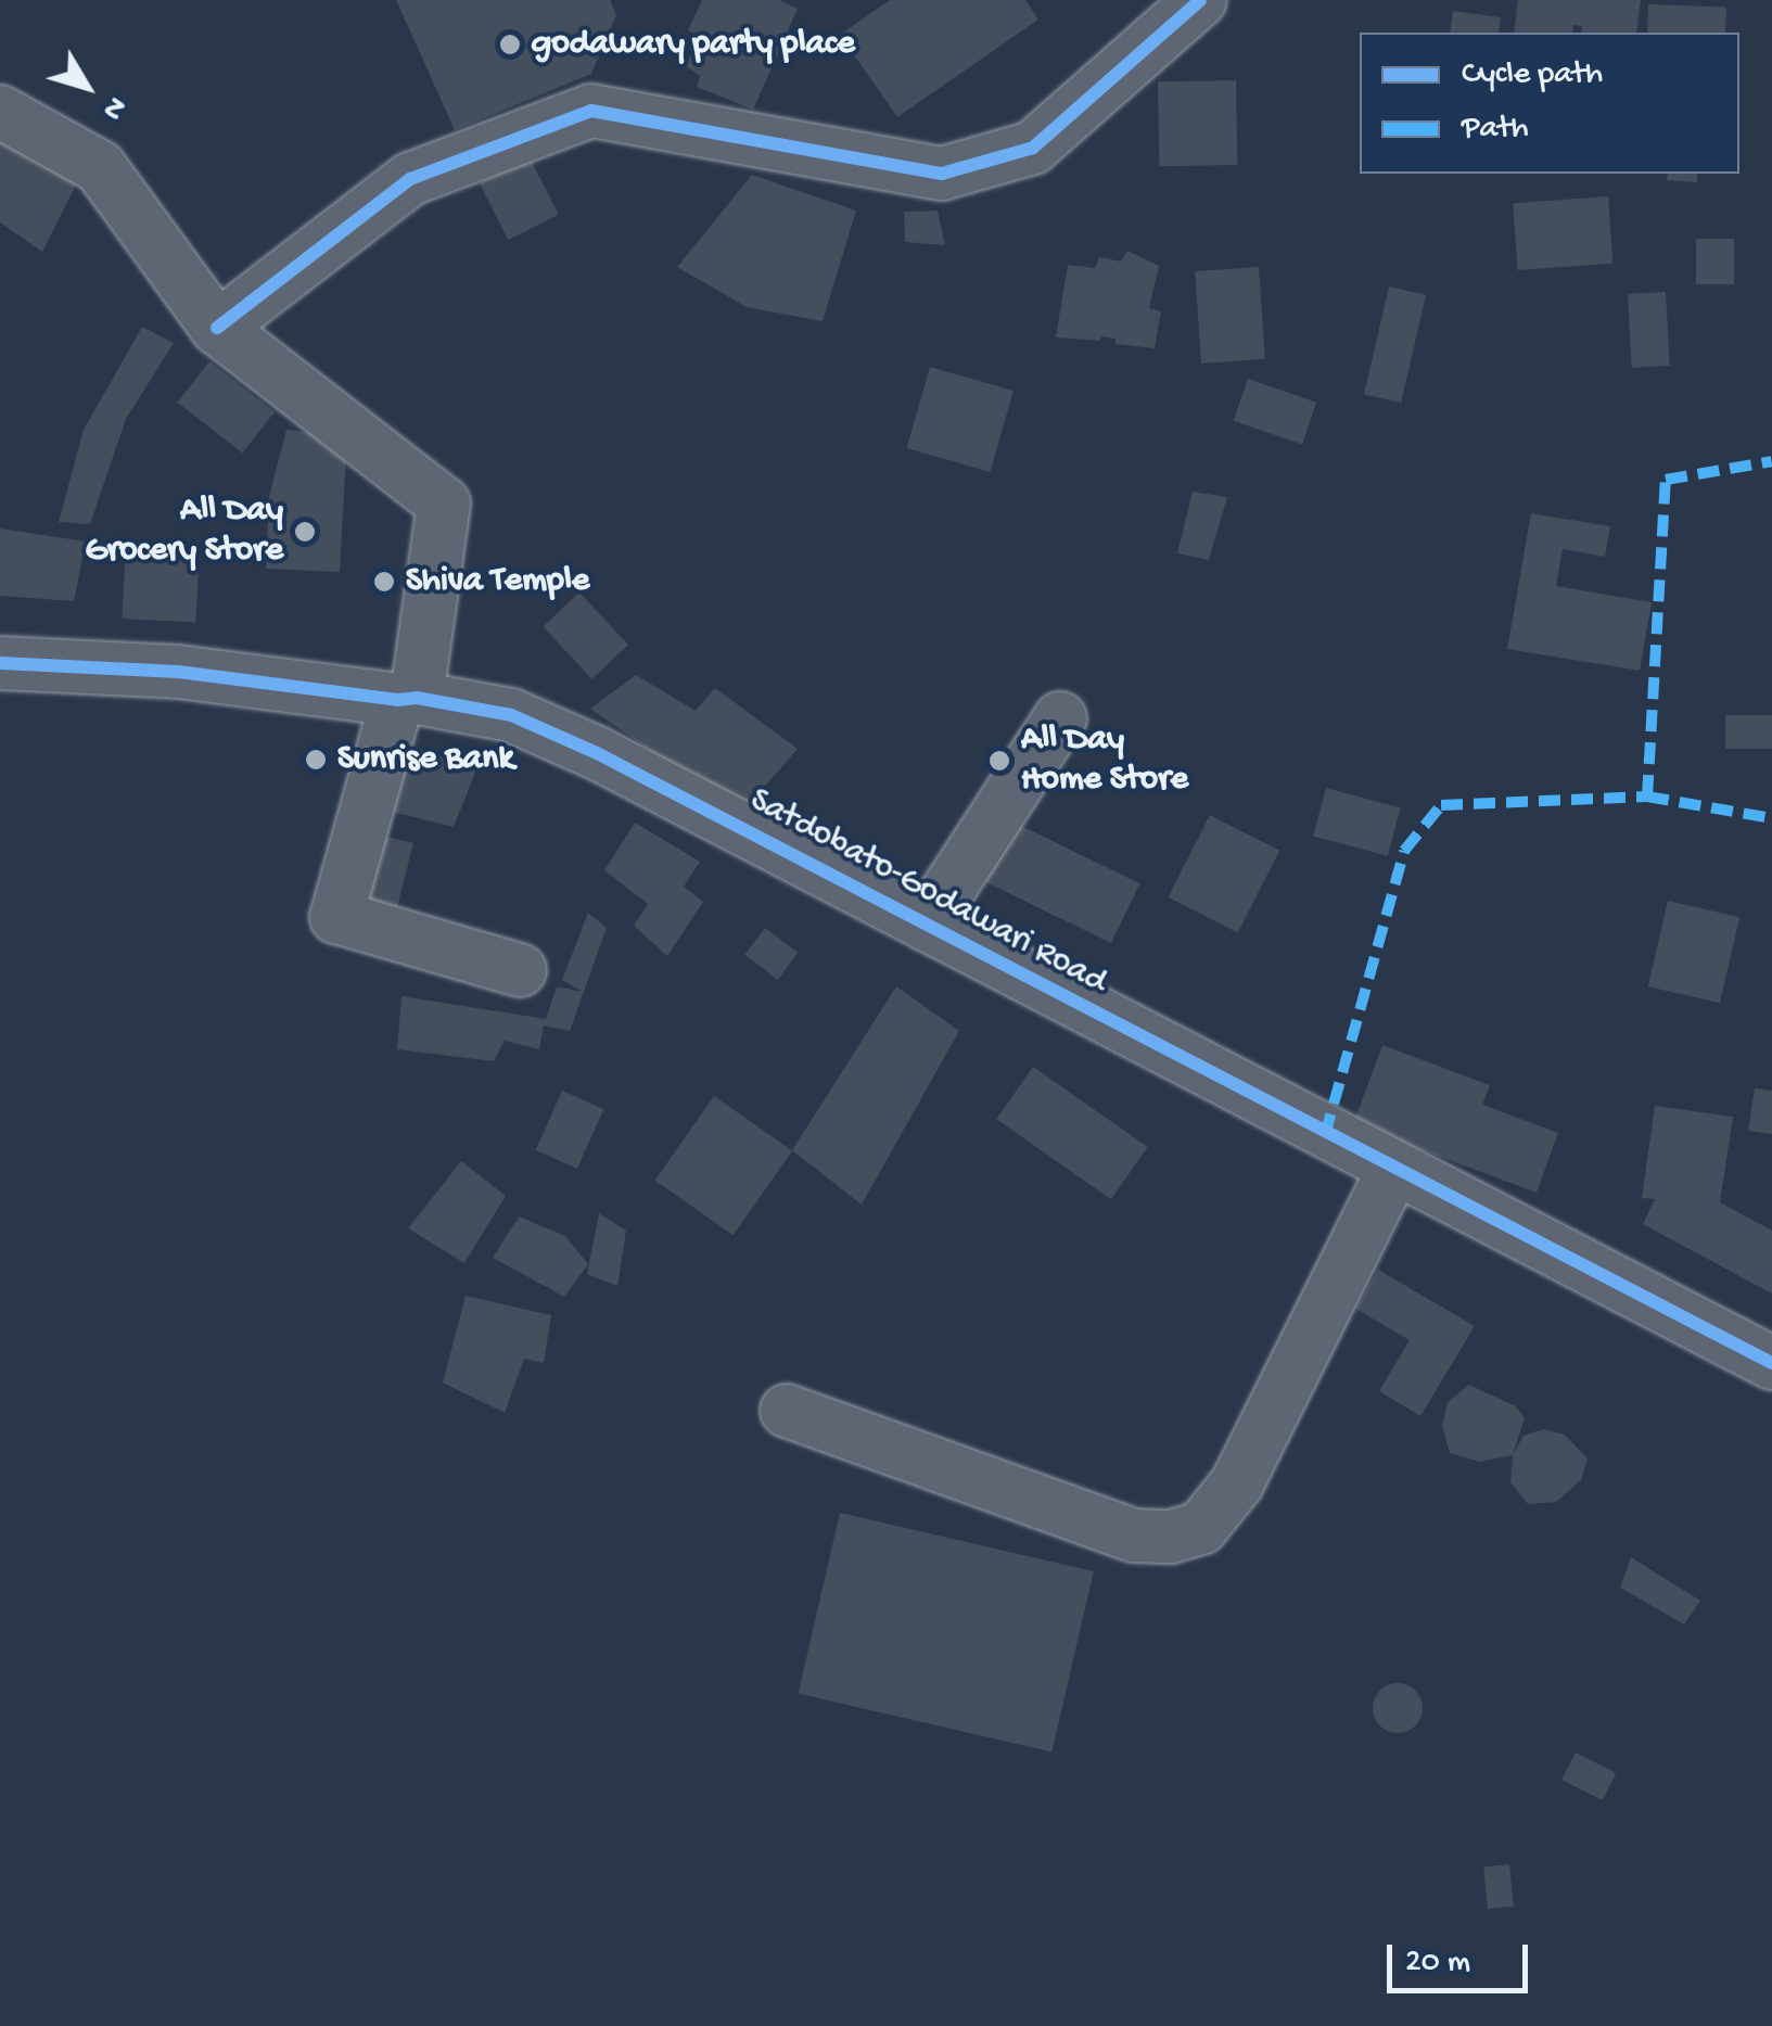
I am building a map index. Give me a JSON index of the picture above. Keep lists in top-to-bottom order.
{
  "streets": {
    "street": ["Satdobato-Godawari Road"]
  },
  "places": [
    "godawary party place",
    "All Day Grocery Store",
    "Shiva Temple",
    "Sunrise Bank",
    "All Day Home Store"
  ],
  "legend": ["Cycle path", "Path"],
  "scale_bar": "20 m",
  "north": "bottom right"
}
